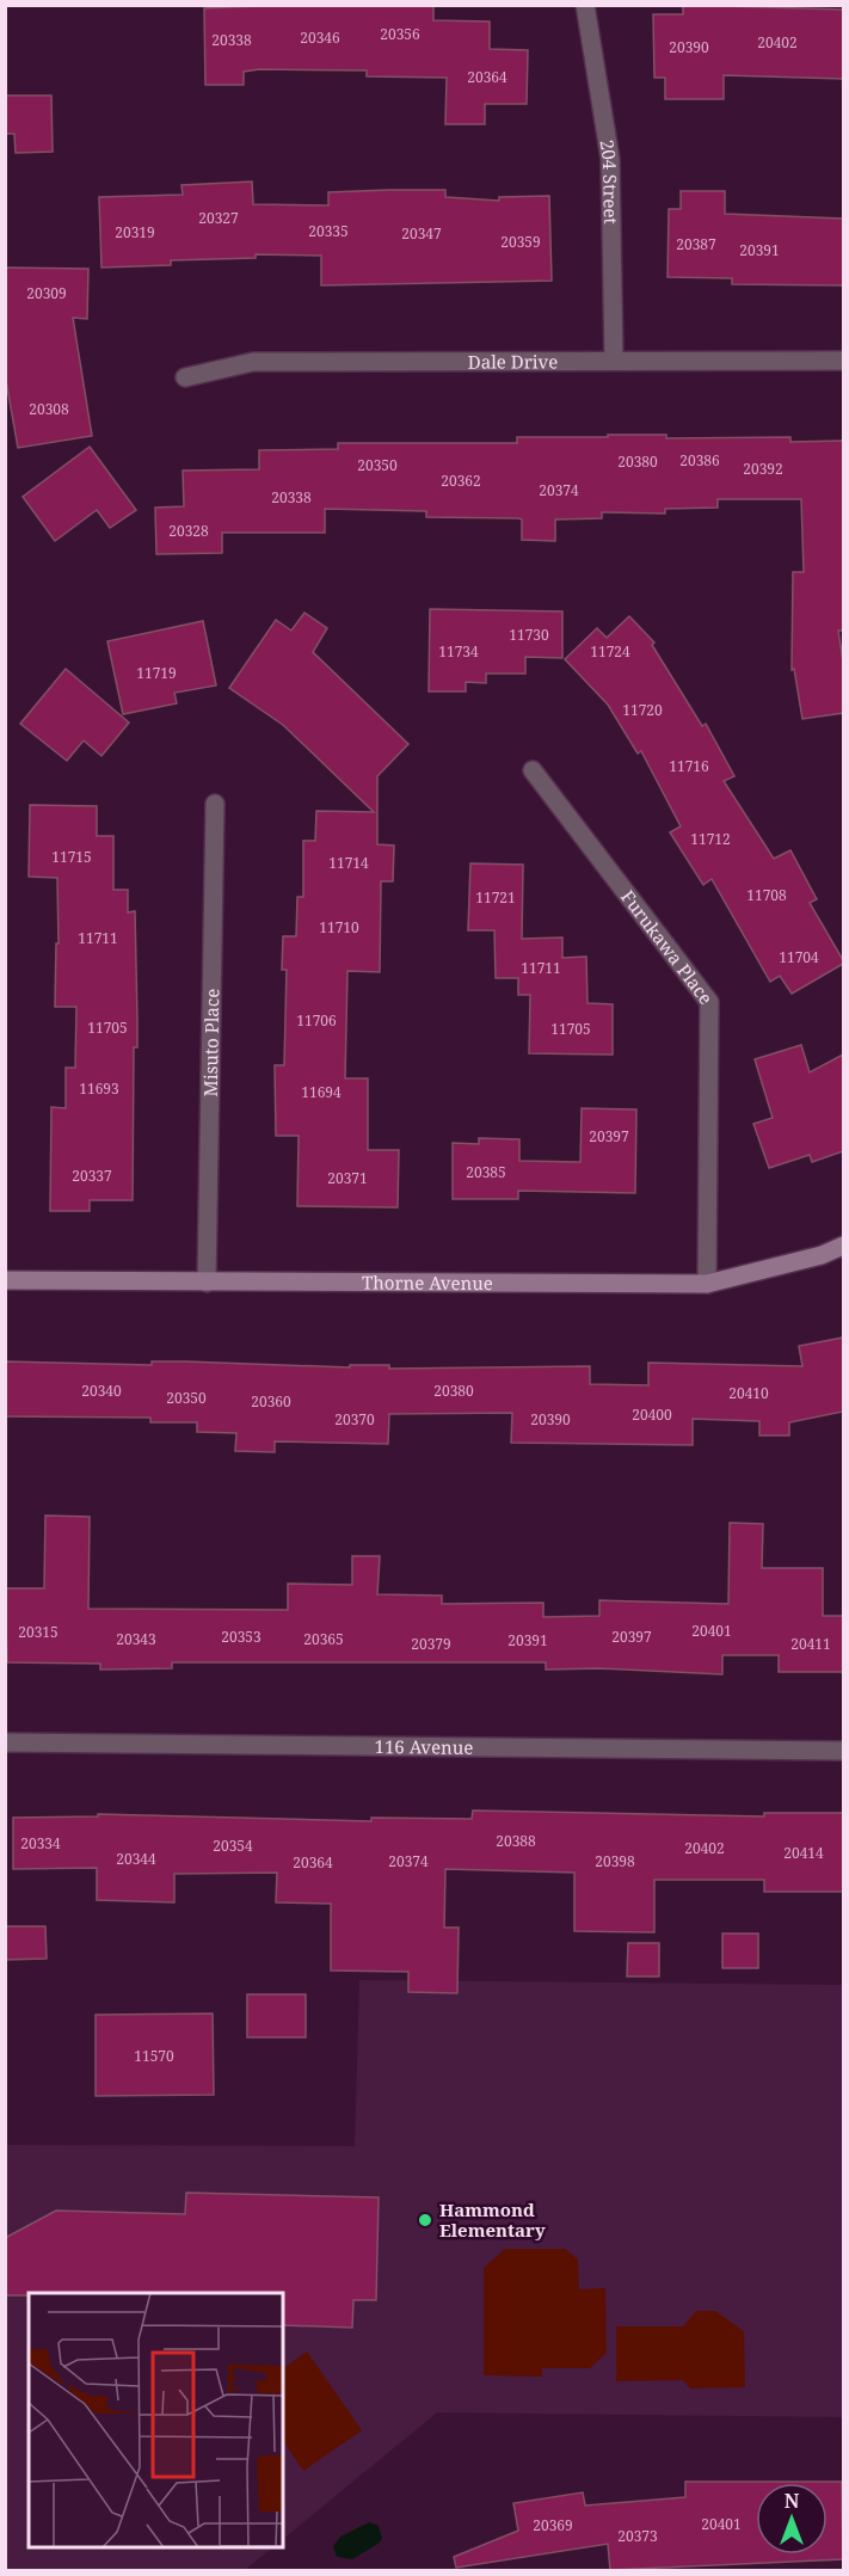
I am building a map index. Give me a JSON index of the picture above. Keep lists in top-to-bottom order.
{
  "streets": {
    "street": [
      "204 Street",
      "Dale Drive",
      "Furukawa Place",
      "Misuto Place",
      "Thorne Avenue",
      "116 Avenue"
    ]
  },
  "crossings": [
    ["204 Street", "Dale Drive"],
    ["Furukawa Place", "Thorne Avenue"],
    ["Misuto Place", "Thorne Avenue"]
  ],
  "places": ["Hammond Elementary"],
  "house_numbers": [
    "20356",
    "20346",
    "20338",
    "20402",
    "20390",
    "20364",
    "20327",
    "20335",
    "20319",
    "20347",
    "20359",
    "20387",
    "20391",
    "20309",
    "20308",
    "20386",
    "20380",
    "20350",
    "20392",
    "20362",
    "20374",
    "20338",
    "20328",
    "11730",
    "11734",
    "11724",
    "11719",
    "11720",
    "11716",
    "11712",
    "11715",
    "11714",
    "11708",
    "11721",
    "11710",
    "11711",
    "11704",
    "11711",
    "11706",
    "11705",
    "11705",
    "11693",
    "11694",
    "20397",
    "20385",
    "20337",
    "20371",
    "20340",
    "20380",
    "20410",
    "20350",
    "20360",
    "20400",
    "20370",
    "20390",
    "20401",
    "20315",
    "20353",
    "20397",
    "20343",
    "20365",
    "20391",
    "20379",
    "20411",
    "20388",
    "20334",
    "20354",
    "20402",
    "20414",
    "20344",
    "20374",
    "20398",
    "20364",
    "11570",
    "20401",
    "20369",
    "20373"
  ],
  "north": "top"
}
